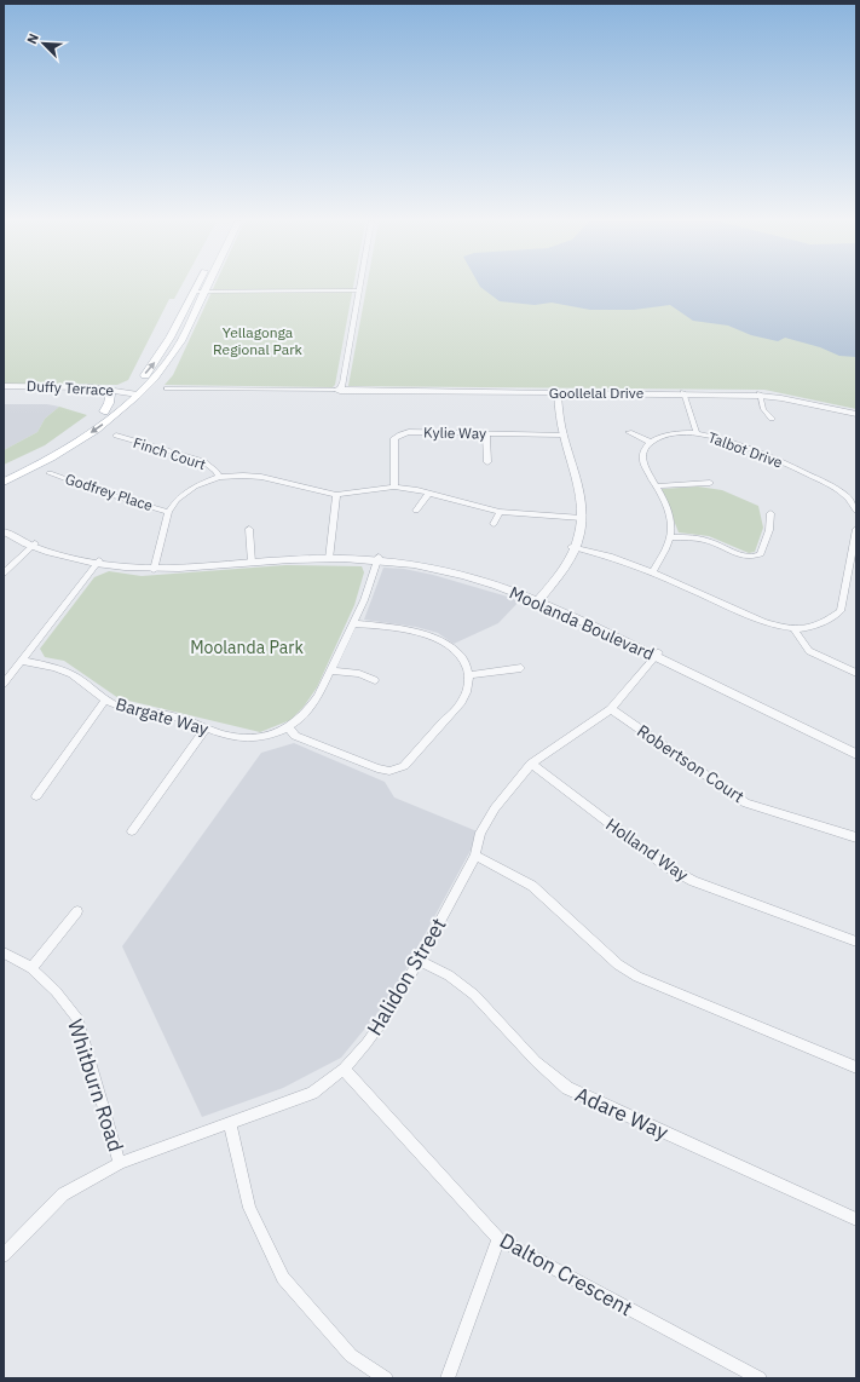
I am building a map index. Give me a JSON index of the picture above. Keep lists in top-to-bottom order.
{
  "streets": {
    "street": [
      "Duffy Terrace",
      "Goollelal Drive",
      "Kylie Way",
      "Talbot Drive",
      "Finch Court",
      "Godfrey Place",
      "Moolanda Boulevard",
      "Bargate Way",
      "Robertson Court",
      "Holland Way",
      "Halidon Street",
      "Whitburn Road",
      "Adare Way",
      "Dalton Crescent"
    ]
  },
  "crossings": [
    ["Moolanda Boulevard", "Bargate Way"],
    ["Moolanda Boulevard", "Halidon Street"],
    ["Robertson Court", "Halidon Street"],
    ["Holland Way", "Halidon Street"],
    ["Halidon Street", "Whitburn Road"],
    ["Halidon Street", "Adare Way"],
    ["Halidon Street", "Dalton Crescent"]
  ],
  "parks": ["Yellagonga Regional Park", "Moolanda Park"],
  "north": "top left"
}
